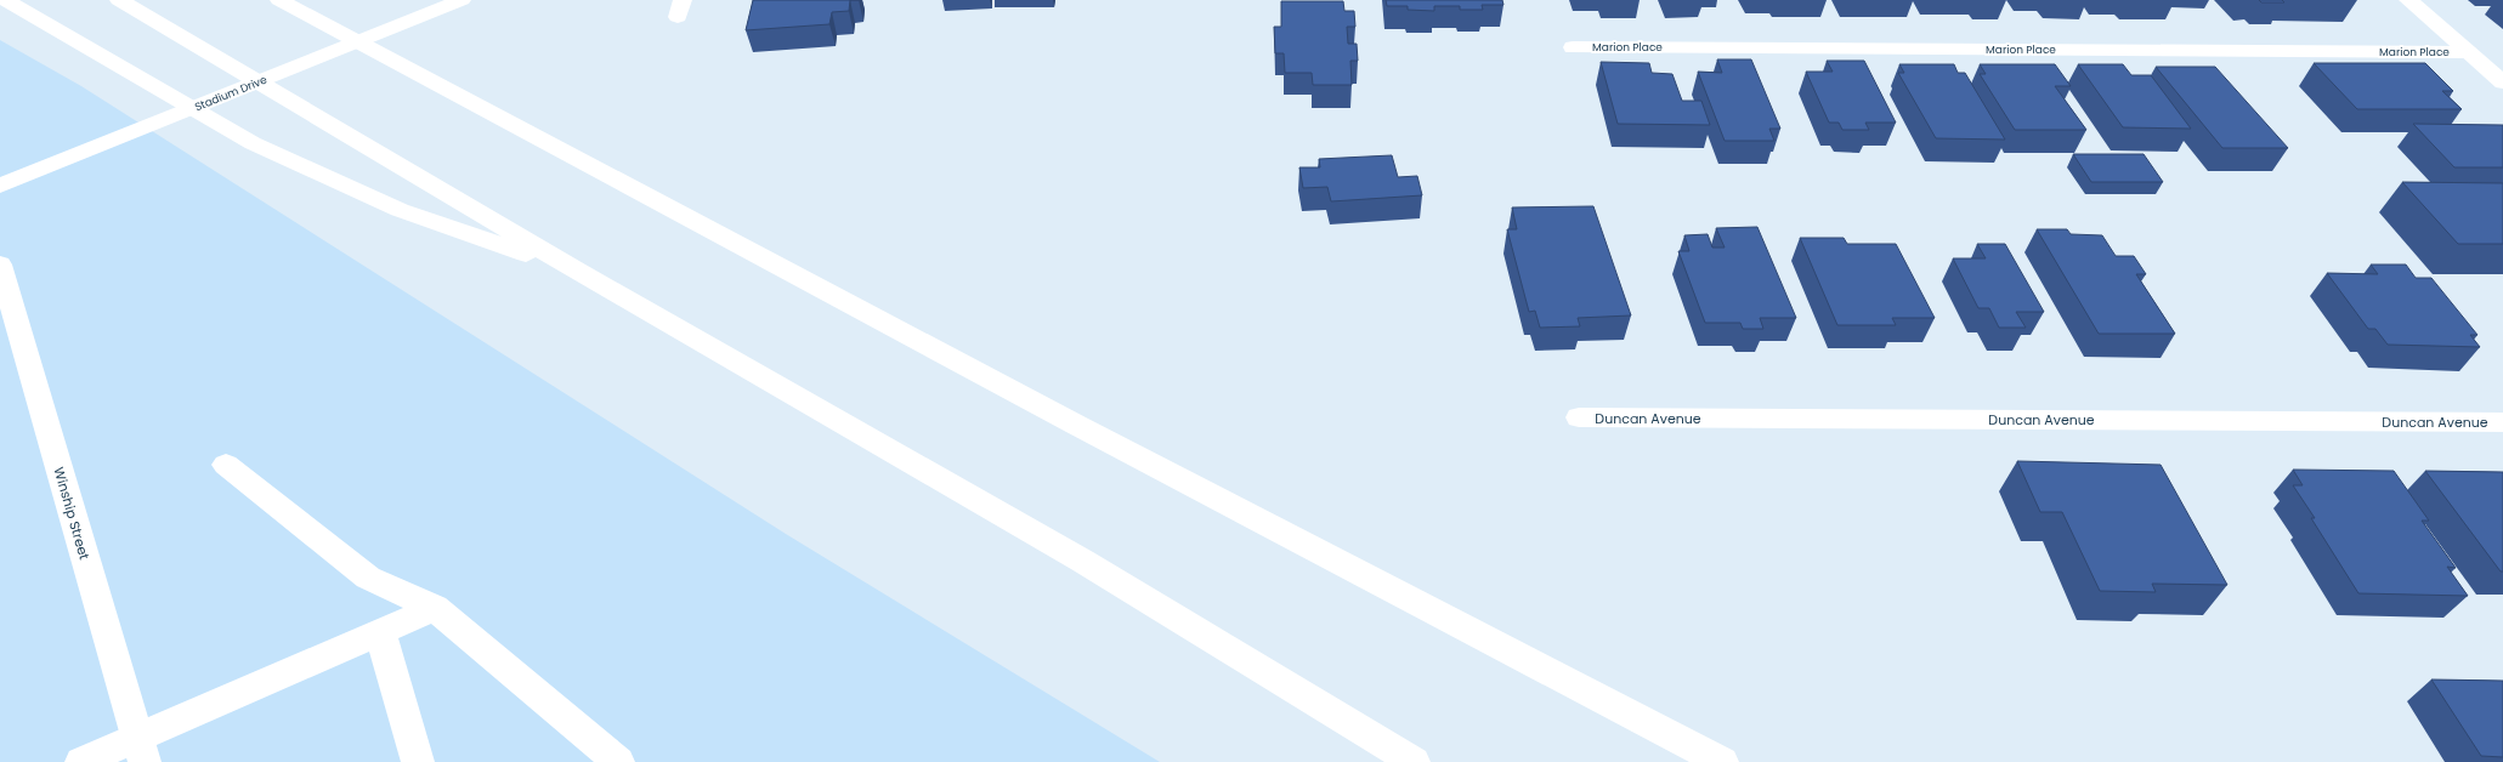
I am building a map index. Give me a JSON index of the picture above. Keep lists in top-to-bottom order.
{
  "streets": {
    "main road": [
      "Marion Place",
      "Stadium Drive",
      "Duncan Avenue",
      "Winship Street"
    ]
  }
}
